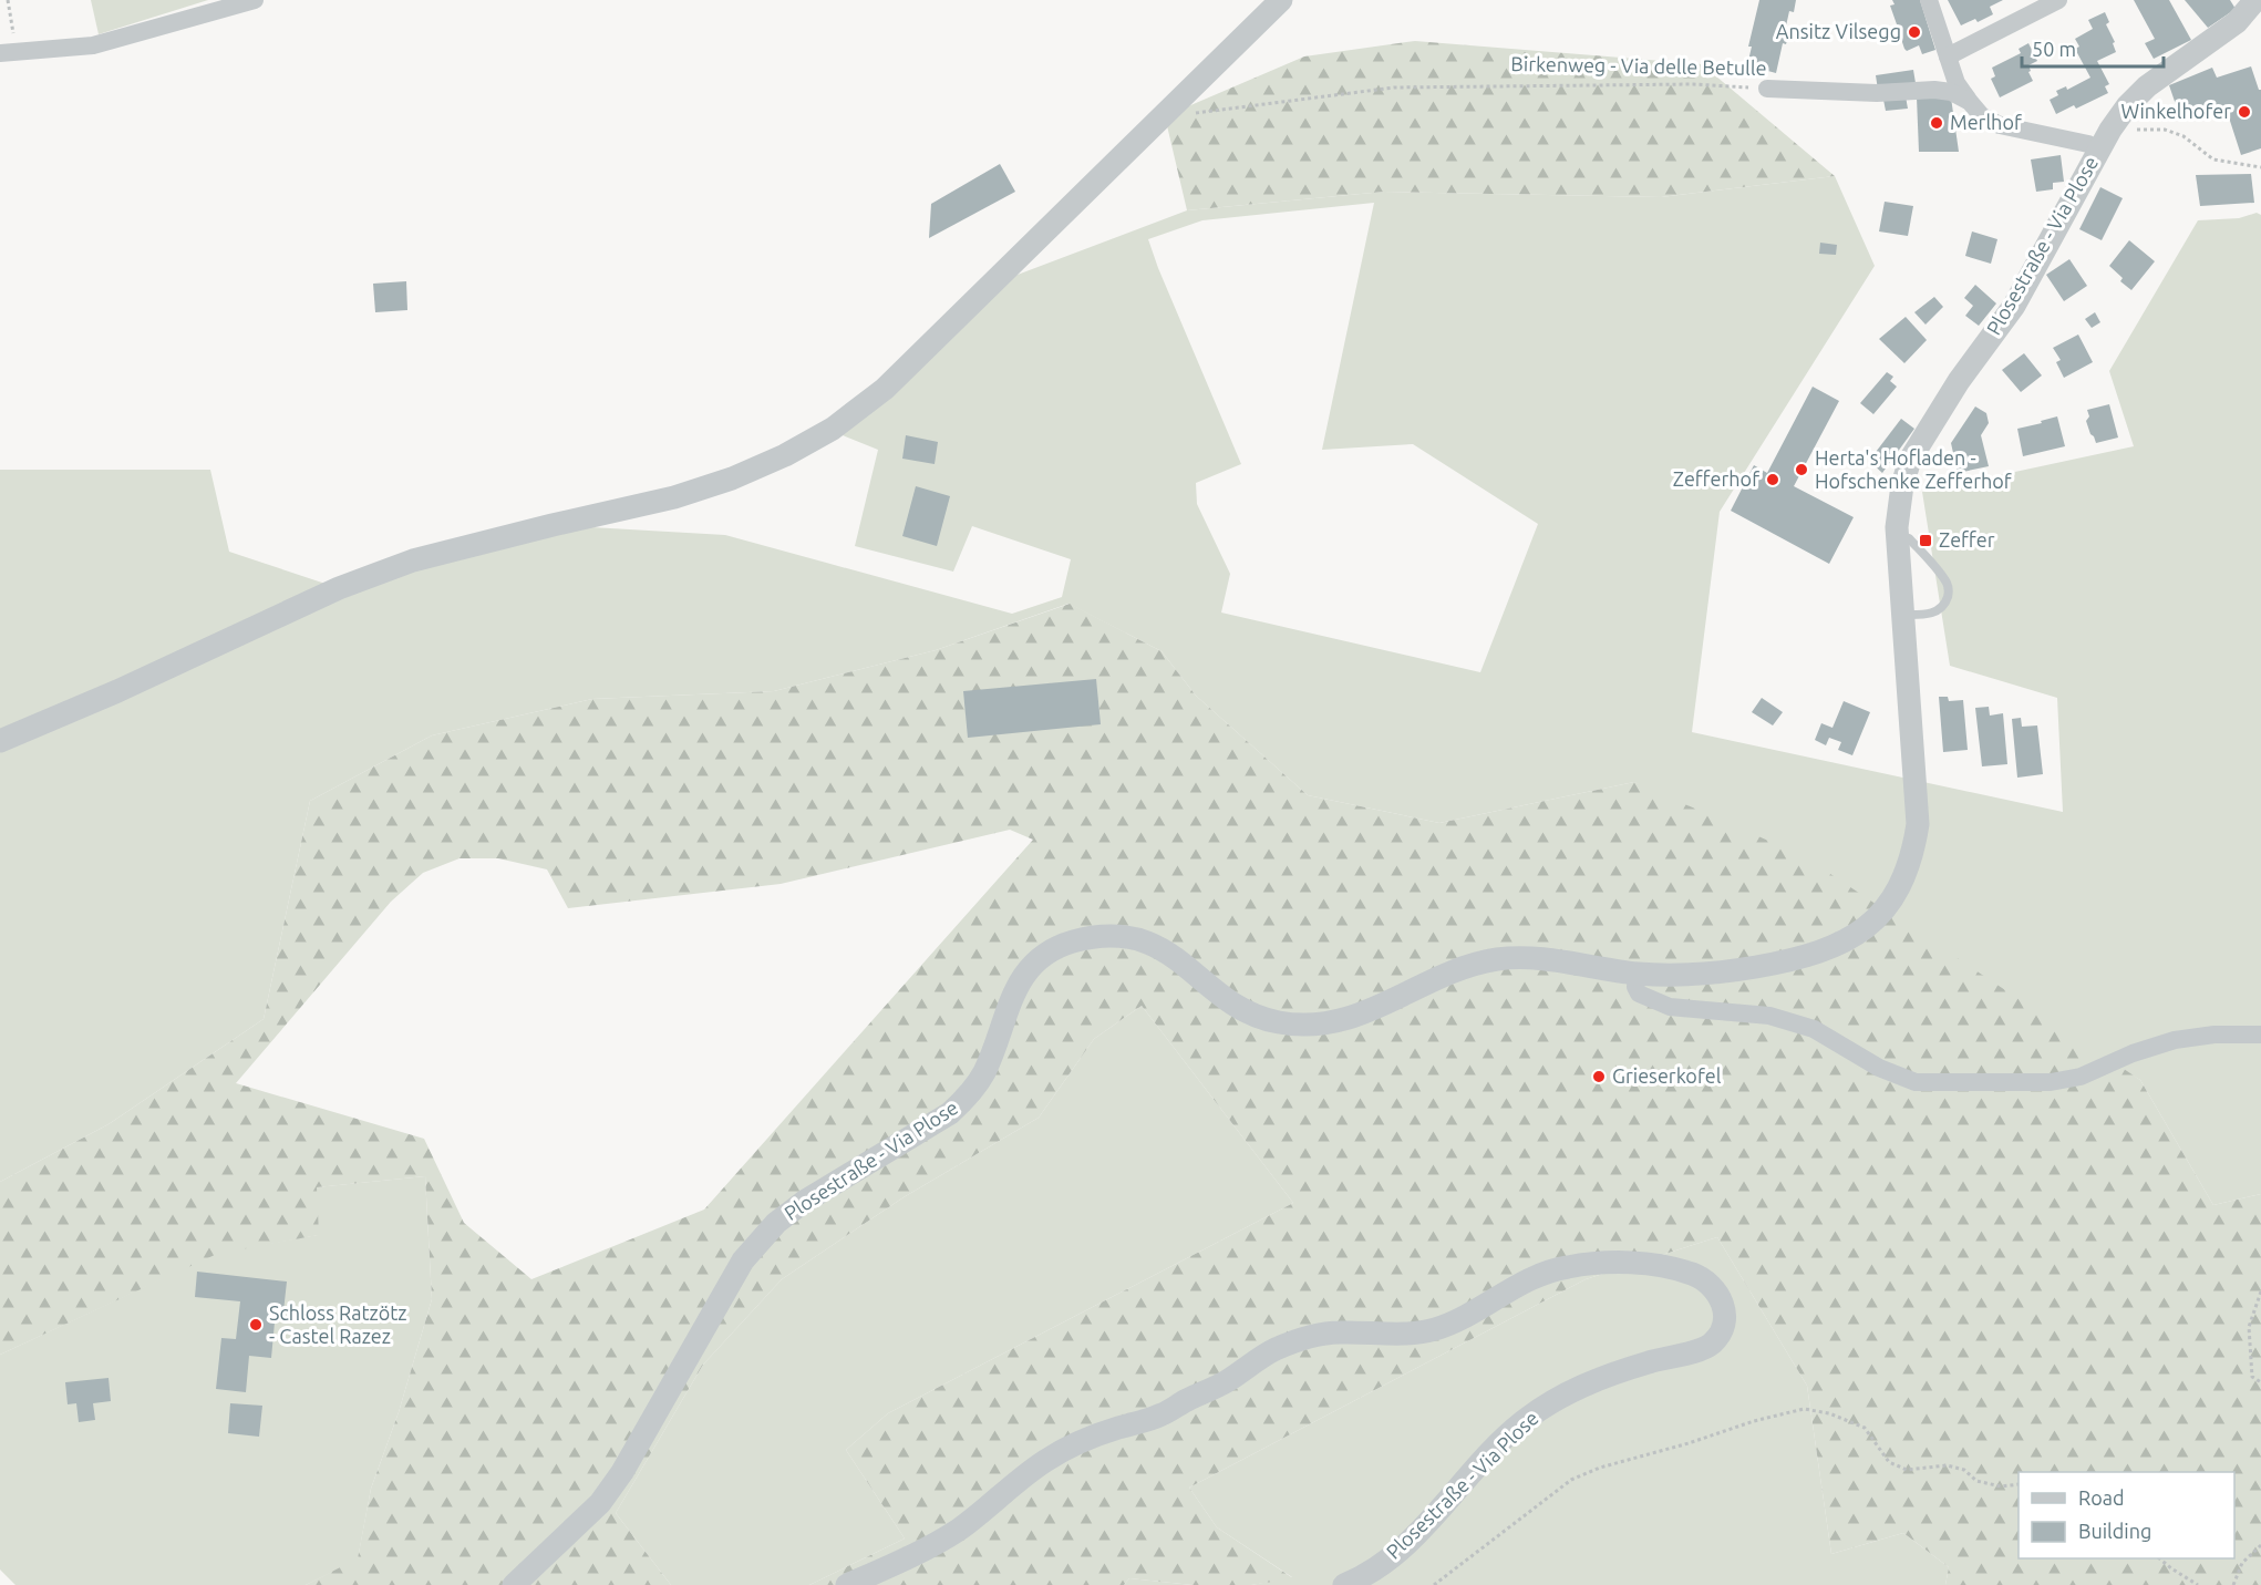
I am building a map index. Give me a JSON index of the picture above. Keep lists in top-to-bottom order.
{
  "streets": {
    "street": ["Birkenweg - Via delle Betulle", "Plosestraße - Via Plose"]
  },
  "crossings": [
    ["Birkenweg - Via delle Betulle", "Plosestraße - Via Plose"]
  ],
  "places": {
    "other": [
      "Ansitz Vilsegg",
      "Winkelhofer",
      "Merlhof",
      "Herta's Hofladen - Hofschenke Zefferhof",
      "Zefferhof",
      "Grieserkofel",
      "Schloss Ratzötz - Castel Razez"
    ],
    "transit": ["Zeffer"]
  },
  "legend": ["Road", "Building"],
  "scale_bar": "50 m"
}
